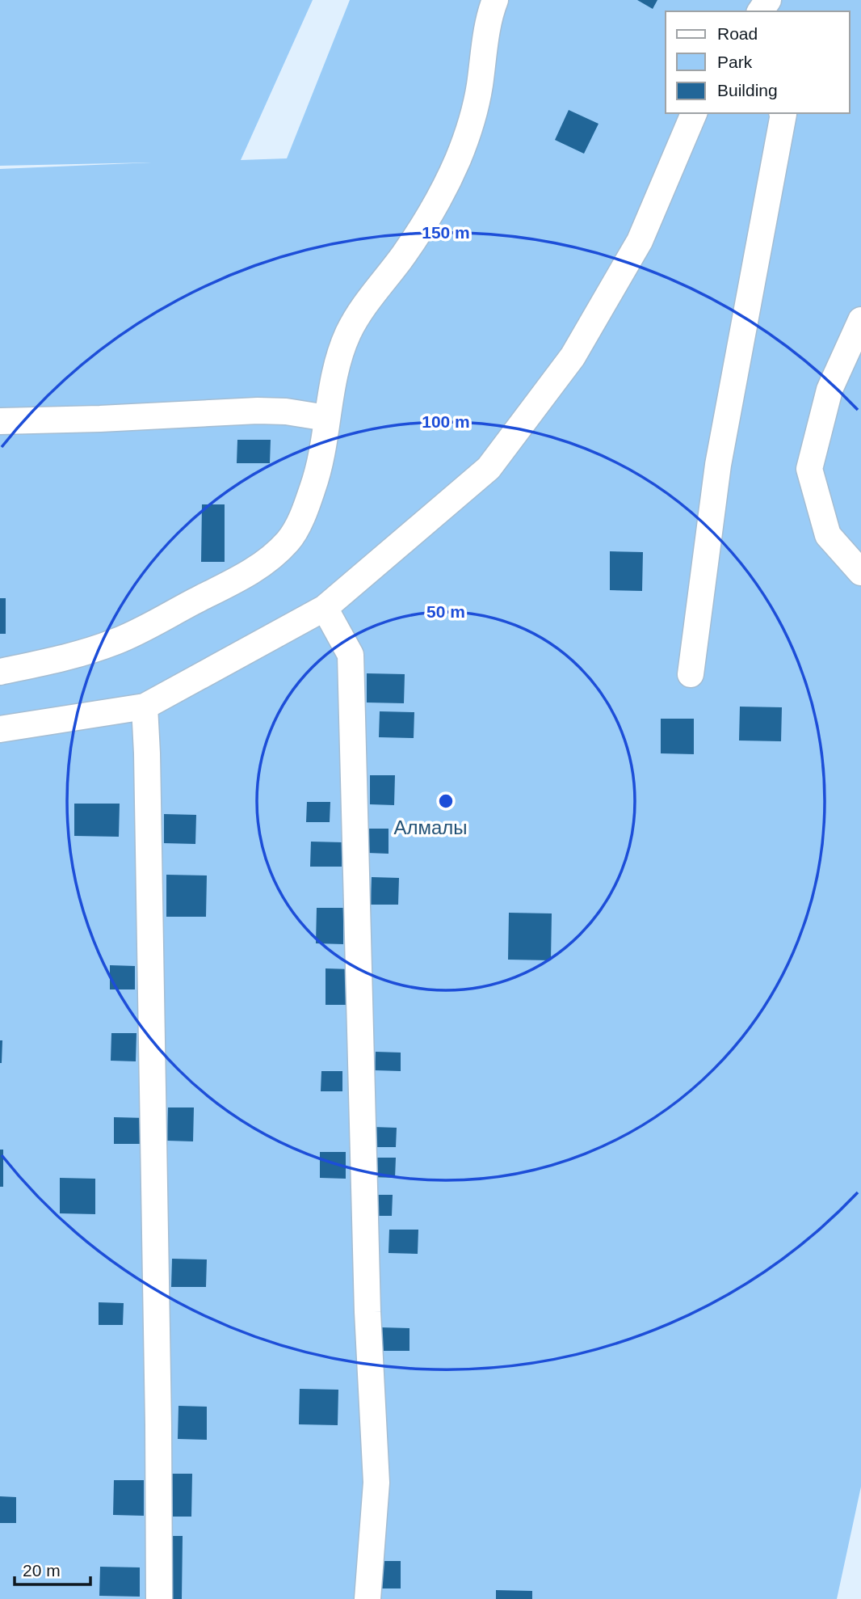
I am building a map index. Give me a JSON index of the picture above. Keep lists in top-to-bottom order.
{
  "parks": ["Алмалы"],
  "legend": ["Road", "Park", "Building"],
  "scale_bar": "20 m",
  "rings": ["150 m", "100 m", "50 m"]
}
